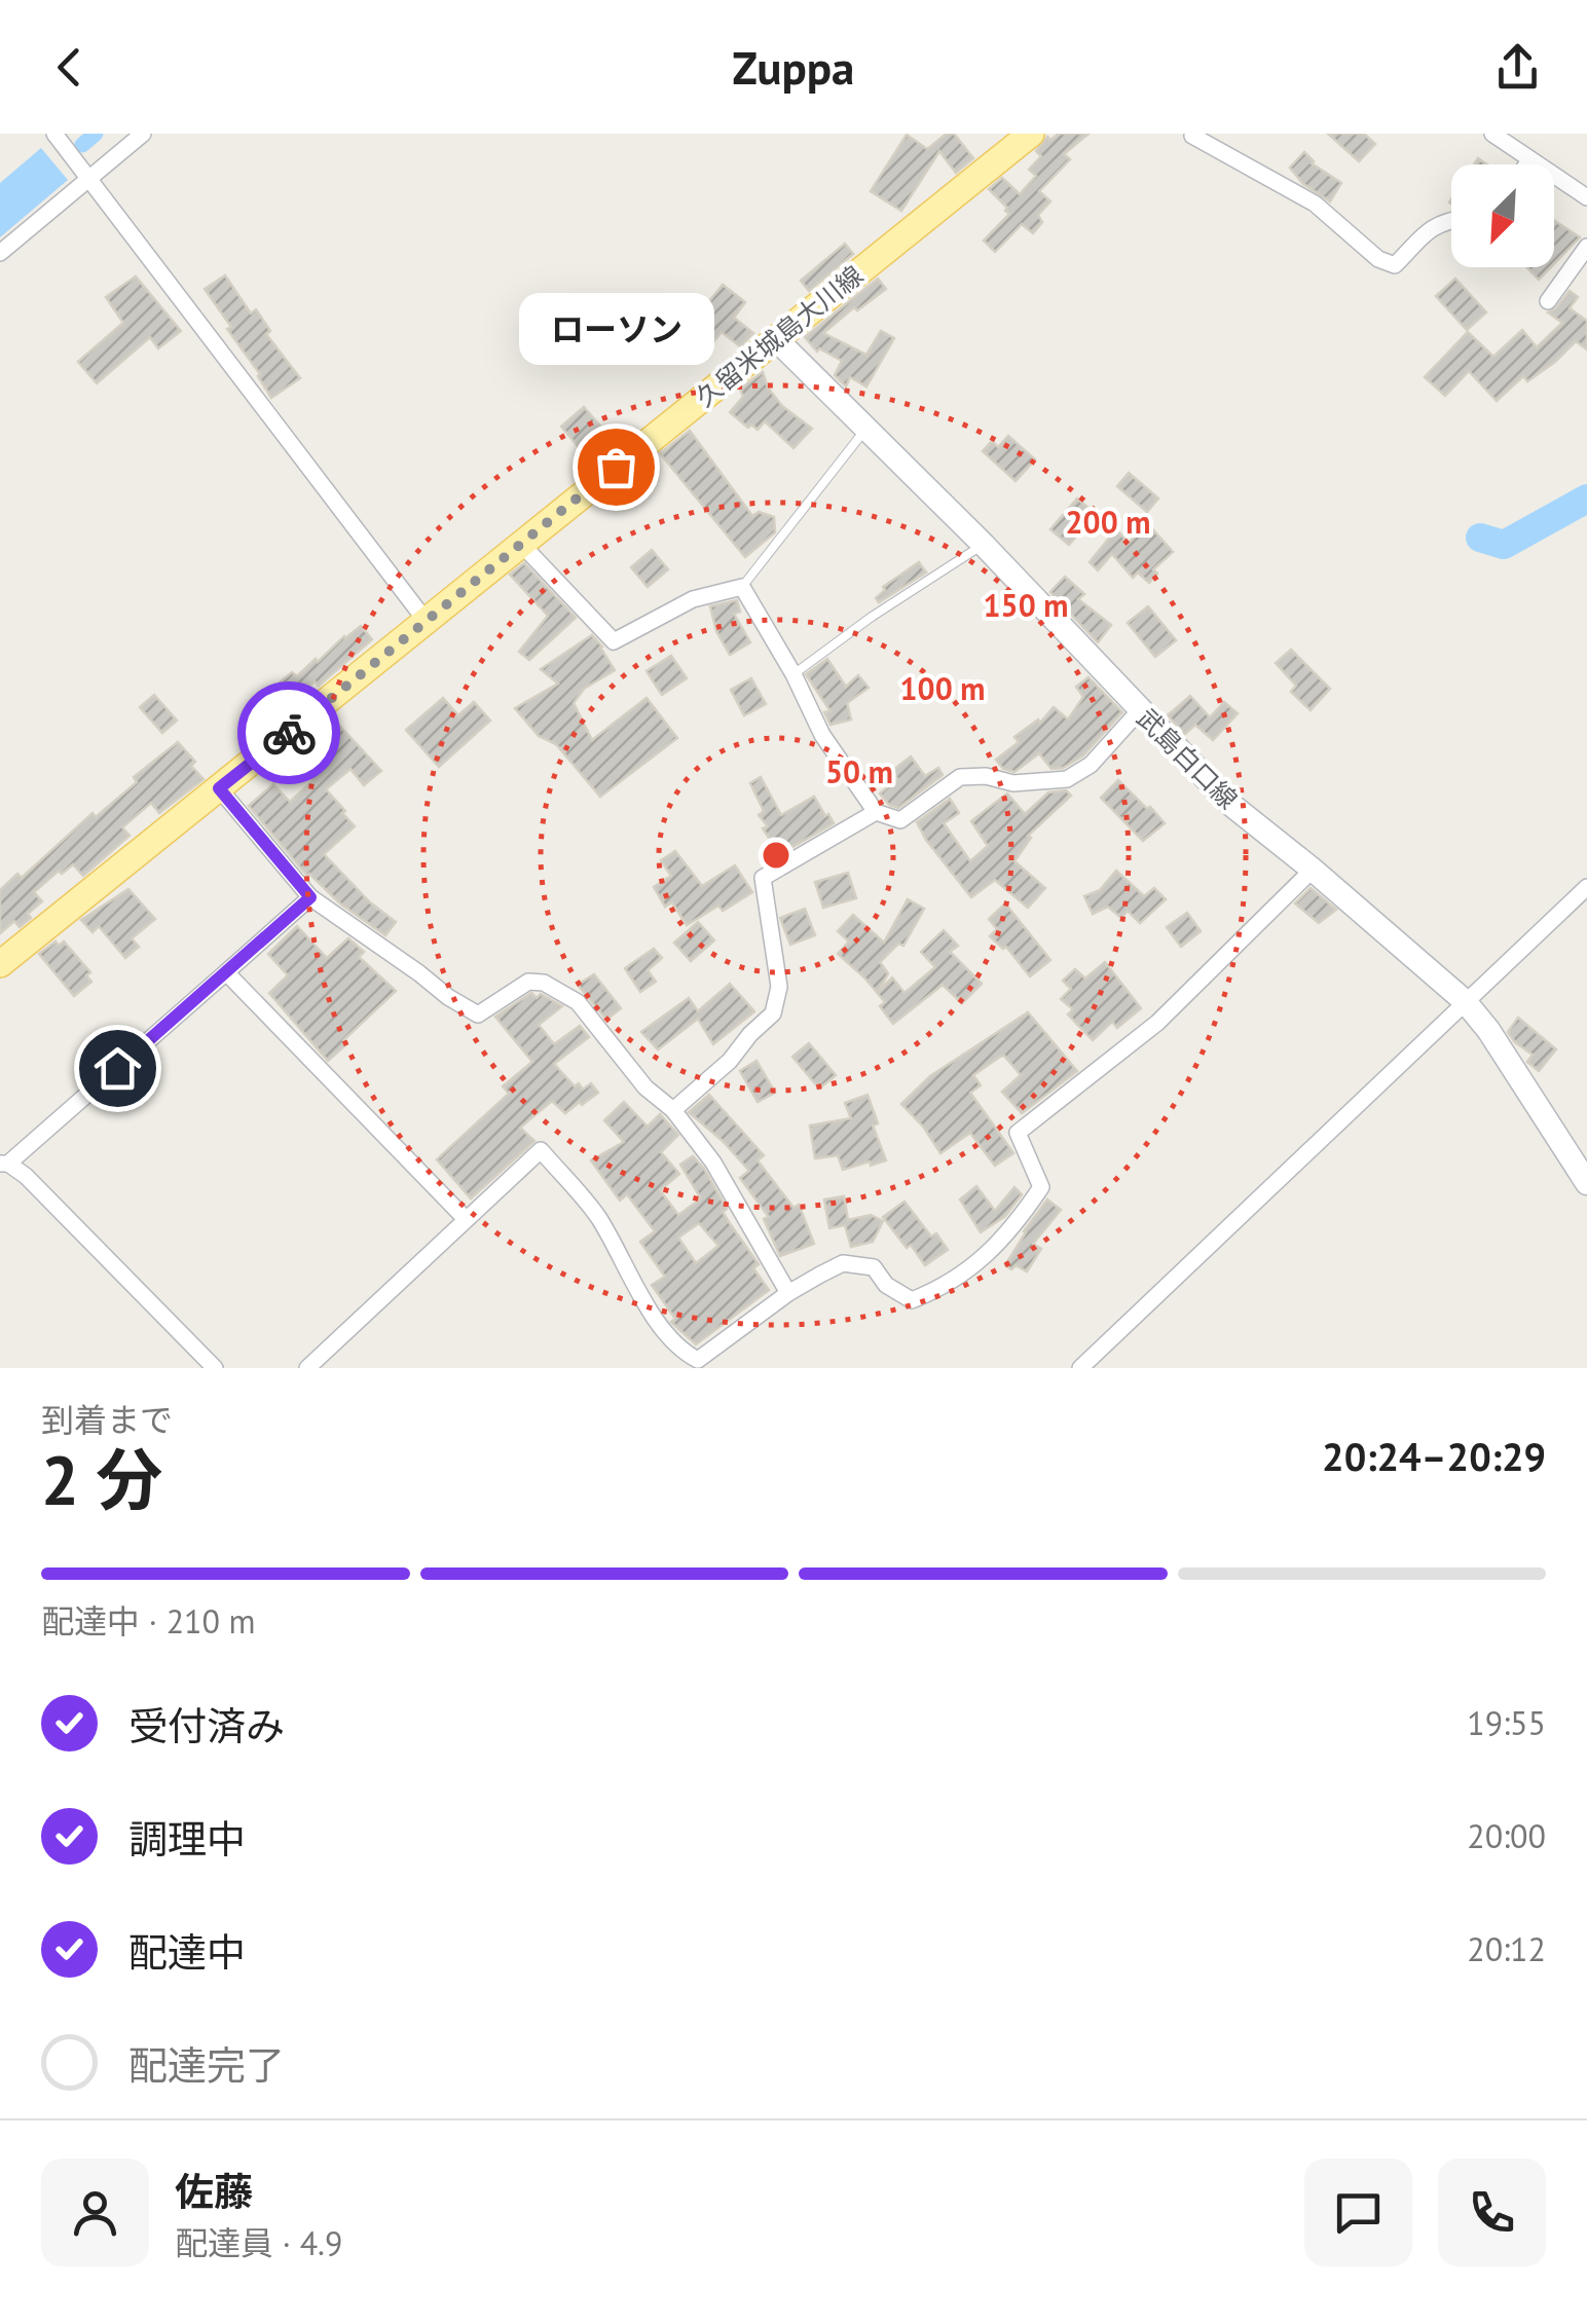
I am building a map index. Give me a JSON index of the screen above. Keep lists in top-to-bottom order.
{
  "streets": {
    "main road": ["久留米城島大川線", "武島白口線"]
  },
  "crossings": [
    ["久留米城島大川線", "武島白口線"]
  ],
  "places": ["ローソン"],
  "north": "bottom left",
  "page": {
    "header": "Zuppa",
    "bubble": "ローソン",
    "heading": ["2 分", "到着まで", "20:24–20:29"],
    "panel": ["佐藤", "配達員 · 4.9"],
    "bar": "配達中 · 210 m",
    "list": [
      ["受付済み", "19:55"],
      ["調理中", "20:00"],
      ["配達中", "20:12"],
      "配達完了"
    ]
  },
  "rings": [
    "200 m",
    "150 m",
    "100 m",
    "50 m"
  ]
}
